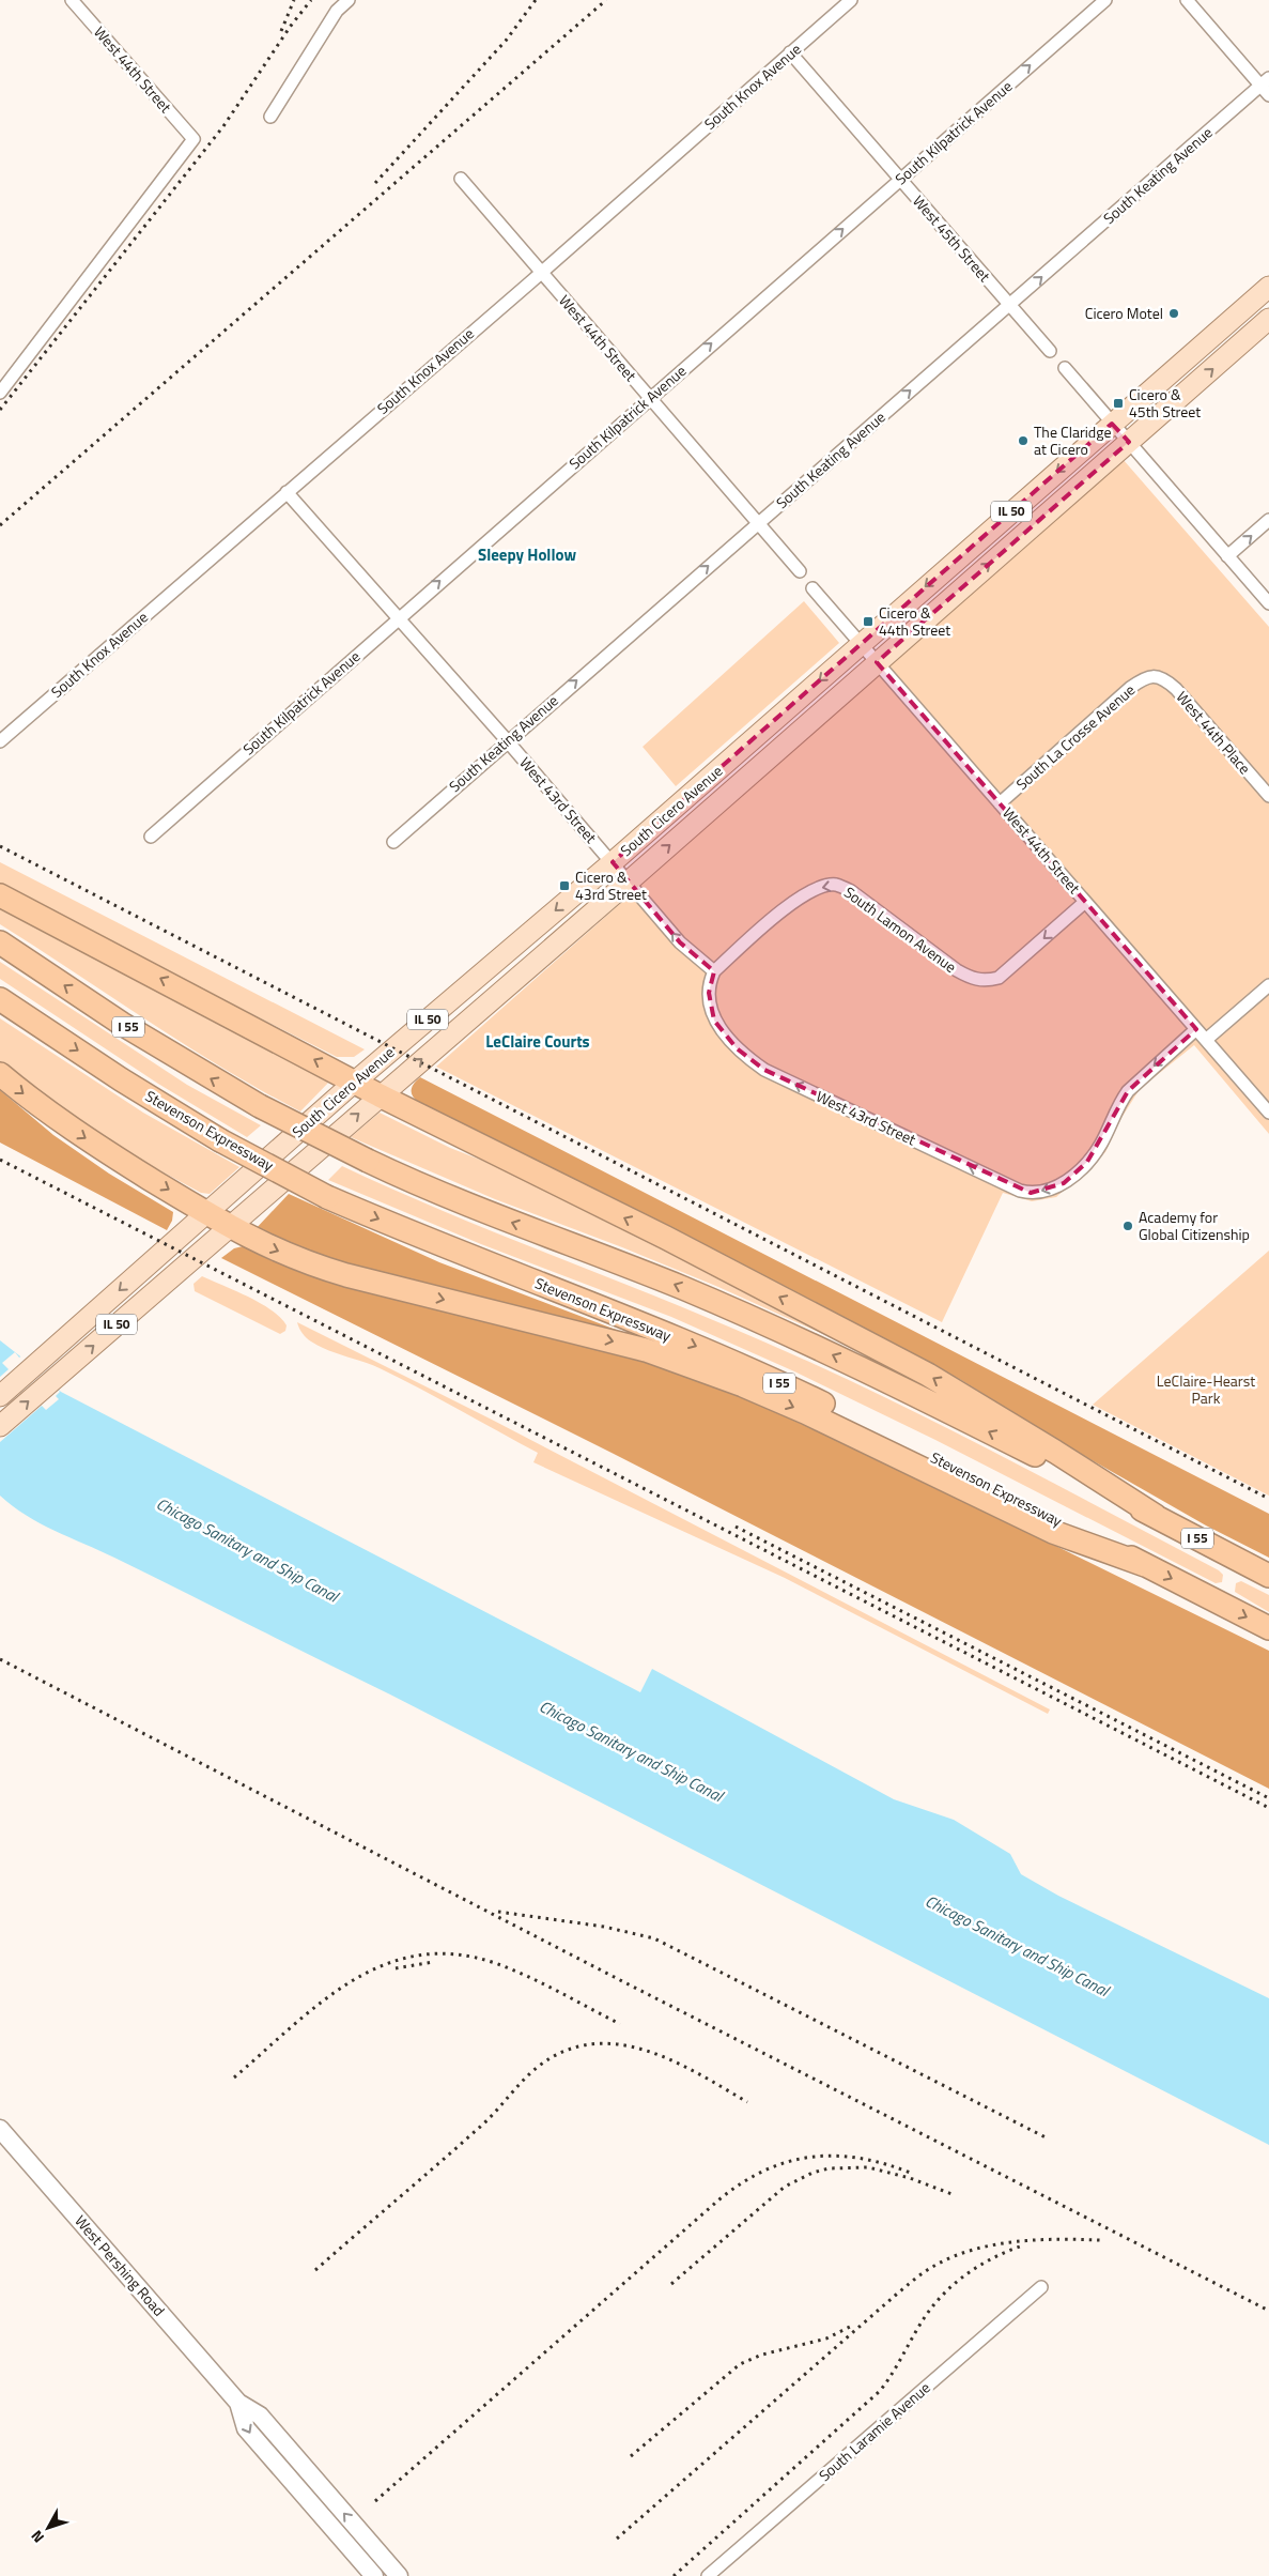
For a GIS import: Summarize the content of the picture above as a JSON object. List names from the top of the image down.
{
  "streets": {
    "highway": ["I 55", "Stevenson Expressway"],
    "main road": ["IL 50", "South Cicero Avenue", "West Pershing Road"],
    "street": [
      "West 44th Street",
      "South Knox Avenue",
      "South Kilpatrick Avenue",
      "South Keating Avenue",
      "West 45th Street",
      "West 44th Place",
      "South La Crosse Avenue",
      "West 43rd Street",
      "South Lamon Avenue",
      "South Laramie Avenue"
    ]
  },
  "crossings": [
    ["West 44th Street", "South Knox Avenue"],
    ["West 44th Street", "South Kilpatrick Avenue"],
    ["West 44th Street", "South Keating Avenue"],
    ["West 44th Street", "South La Crosse Avenue"],
    ["West 44th Street", "West 43rd Street"],
    ["West 44th Street", "South Cicero Avenue"],
    ["West 44th Street", "South Lamon Avenue"],
    ["South Knox Avenue", "West 45th Street"],
    ["South Knox Avenue", "West 43rd Street"],
    ["South Kilpatrick Avenue", "West 45th Street"],
    ["South Kilpatrick Avenue", "West 43rd Street"],
    ["South Keating Avenue", "West 45th Street"],
    ["South Keating Avenue", "West 43rd Street"],
    ["West 44th Place", "South La Crosse Avenue"],
    ["West 43rd Street", "South Cicero Avenue"],
    ["West 43rd Street", "South Lamon Avenue"]
  ],
  "one_way": ["South Kilpatrick Avenue", "South Keating Avenue", "South Lamon Avenue"],
  "districts": ["Sleepy Hollow", "LeClaire Courts"],
  "water": ["Chicago Sanitary and Ship Canal"],
  "parks": ["LeClaire-Hearst Park"],
  "places": {
    "other": ["Cicero Motel", "The Claridge at Cicero", "Academy for Global Citizenship"],
    "transit": ["Cicero & 45th Street", "Cicero & 44th Street", "Cicero & 43rd Street"]
  },
  "north": "bottom left"
}
